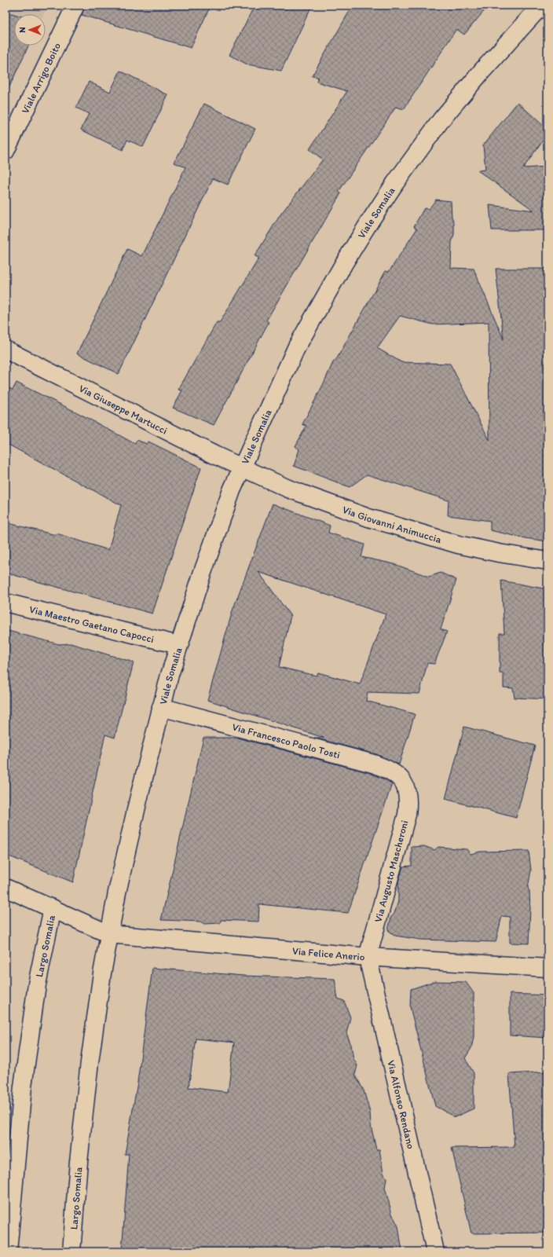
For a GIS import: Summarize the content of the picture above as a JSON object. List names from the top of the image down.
{
  "streets": {
    "street": [
      "Viale Arrigo Boito",
      "Viale Somalia",
      "Via Giuseppe Martucci",
      "Via Giovanni Animuccia",
      "Via Maestro Gaetano Capocci",
      "Via Francesco Paolo Tosti",
      "Via Augusto Mascheroni",
      "Largo Somalia",
      "Via Felice Anerio",
      "Via Alfonso Rendano"
    ]
  },
  "crossings": [
    ["Viale Somalia", "Via Giuseppe Martucci"],
    ["Viale Somalia", "Via Giovanni Animuccia"],
    ["Viale Somalia", "Via Maestro Gaetano Capocci"],
    ["Viale Somalia", "Via Francesco Paolo Tosti"],
    ["Viale Somalia", "Largo Somalia"],
    ["Viale Somalia", "Via Felice Anerio"],
    ["Via Giuseppe Martucci", "Via Giovanni Animuccia"],
    ["Via Francesco Paolo Tosti", "Via Augusto Mascheroni"],
    ["Via Augusto Mascheroni", "Via Felice Anerio"],
    ["Via Augusto Mascheroni", "Via Alfonso Rendano"],
    ["Largo Somalia", "Via Felice Anerio"],
    ["Via Felice Anerio", "Via Alfonso Rendano"]
  ],
  "north": "left"
}
